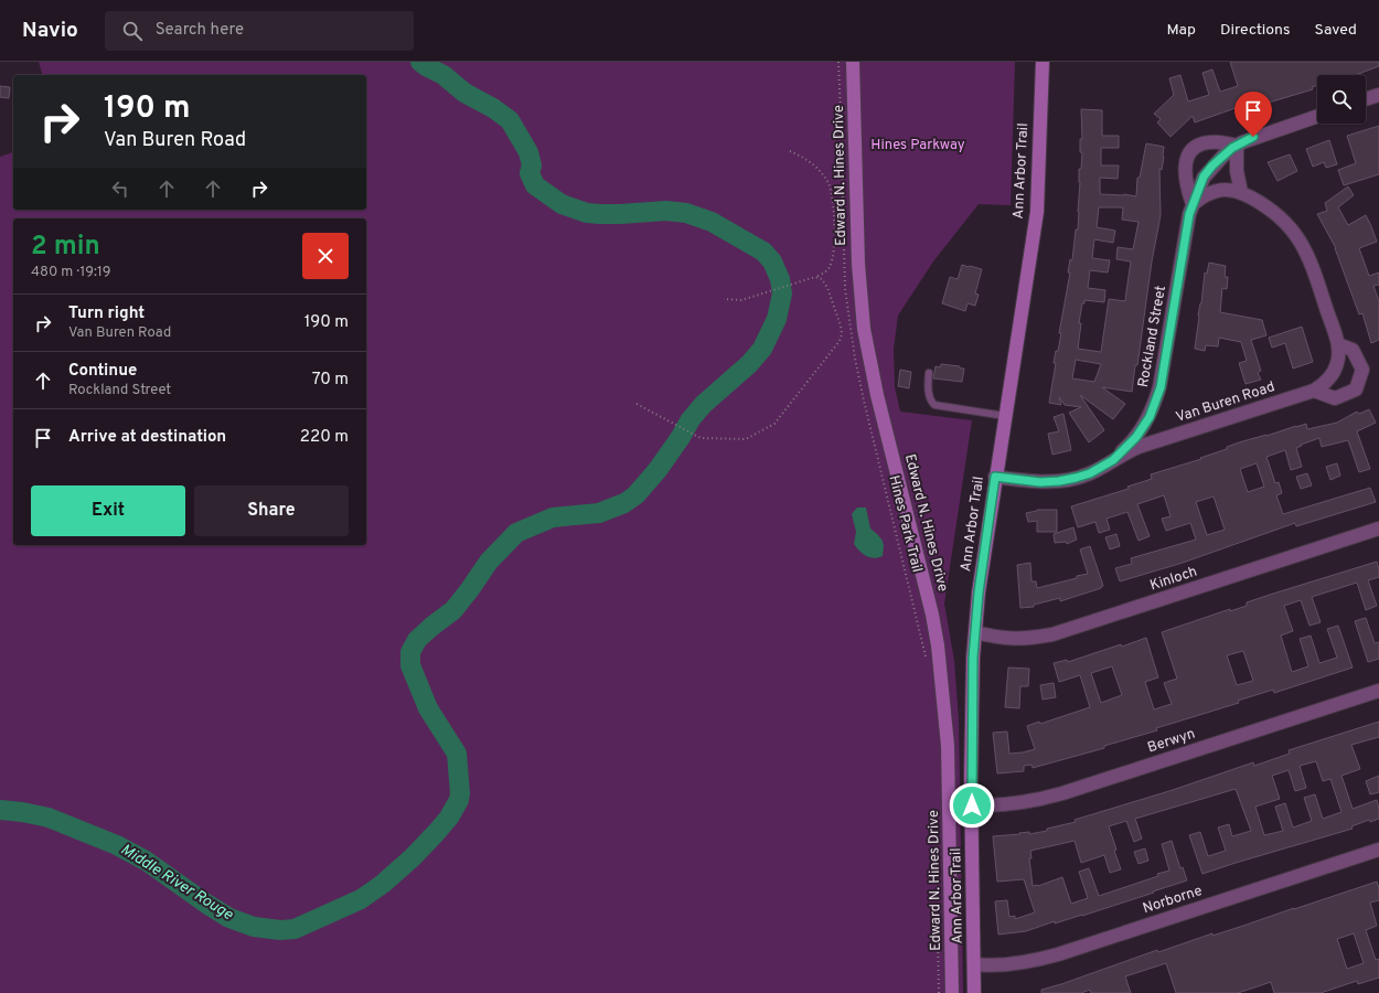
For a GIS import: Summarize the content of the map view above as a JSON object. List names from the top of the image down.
{
  "streets": {
    "street": [
      "Ann Arbor Trail",
      "Edward N. Hines Drive",
      "Rockland Street",
      "Van Buren Road",
      "Kinloch",
      "Berwyn",
      "Norborne"
    ],
    "path": ["Hines Park Trail"]
  },
  "crossings": [
    ["Ann Arbor Trail", "Van Buren Road"],
    ["Ann Arbor Trail", "Kinloch"],
    ["Ann Arbor Trail", "Berwyn"],
    ["Ann Arbor Trail", "Norborne"],
    ["Rockland Street", "Van Buren Road"]
  ],
  "water": ["Middle River Rouge"],
  "parks": ["Hines Parkway"],
  "page": {
    "header": "Navio",
    "search": "Search here",
    "nav": ["Map", "Directions", "Saved"],
    "turn": ["190 m", "Van Buren Road"],
    "heading": ["2 min", "480 m · 19:19"],
    "list": [
      {
        "name": "Turn right",
        "note": "Van Buren Road",
        "value": "190 m"
      },
      {
        "name": "Continue",
        "note": "Rockland Street",
        "value": "70 m"
      },
      {
        "name": "Arrive at destination",
        "value": "220 m"
      }
    ],
    "buttons": ["Exit", "Share"]
  }
}
